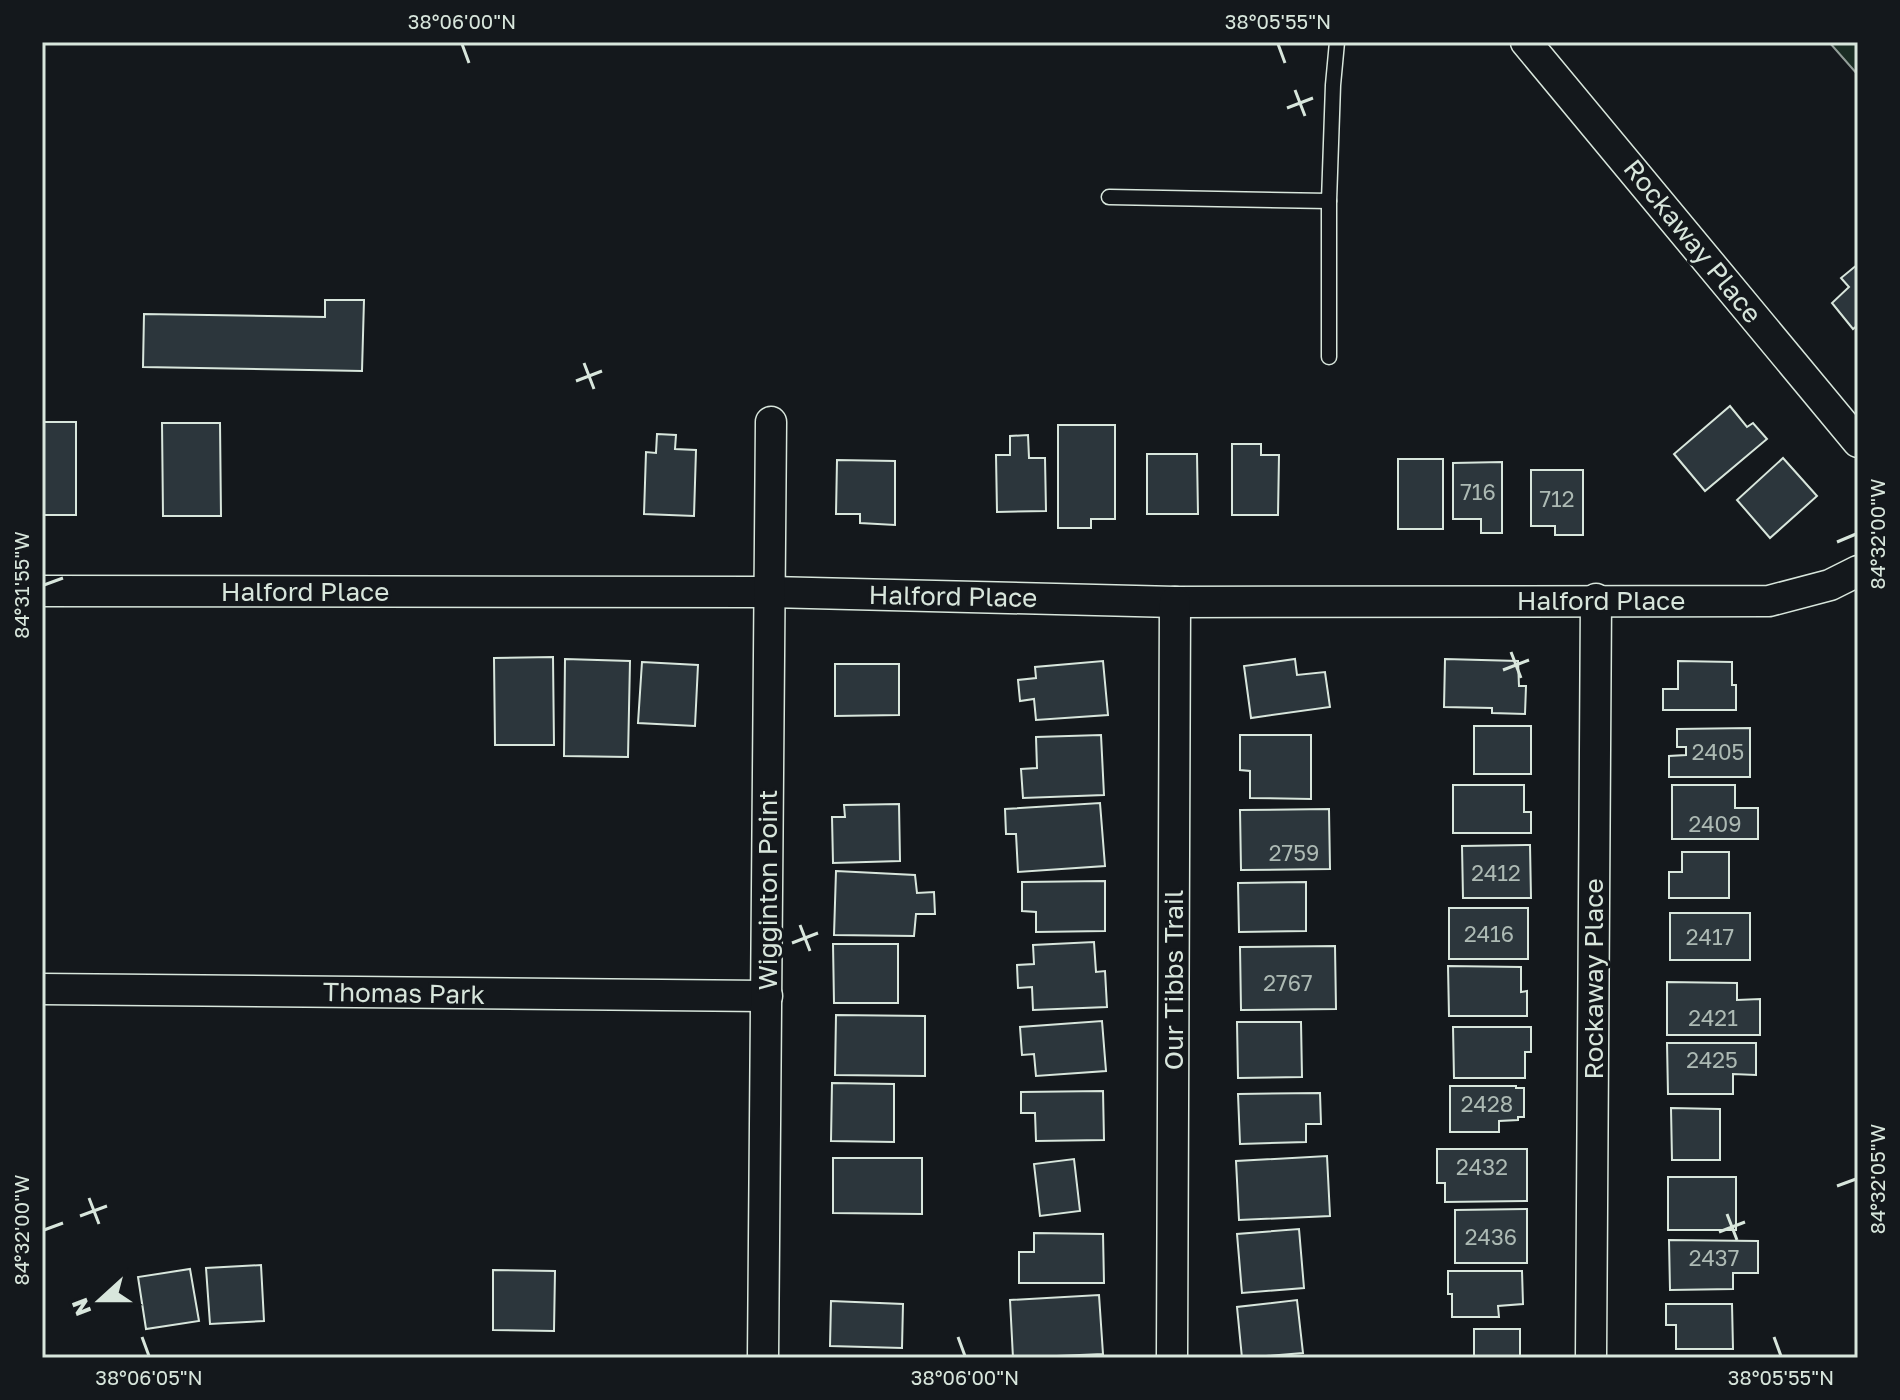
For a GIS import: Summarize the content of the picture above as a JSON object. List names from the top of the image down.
{
  "streets": {
    "street": [
      "Rockaway Place",
      "Halford Place",
      "Wigginton Point",
      "Our Tibbs Trail",
      "Thomas Park"
    ]
  },
  "crossings": [
    ["Rockaway Place", "Halford Place"],
    ["Halford Place", "Wigginton Point"],
    ["Halford Place", "Our Tibbs Trail"],
    ["Wigginton Point", "Thomas Park"]
  ],
  "house_numbers": [
    "716",
    "712",
    "2405",
    "2409",
    "2759",
    "2412",
    "2416",
    "2417",
    "2767",
    "2421",
    "2425",
    "2428",
    "2432",
    "2436",
    "2437"
  ],
  "north": "left",
  "coordinates": [
    "38°06'00\"N",
    "38°05'55\"N",
    "84°32'00\"W",
    "84°31'55\"W",
    "84°32'05\"W",
    "38°06'05\"N"
  ]
}
